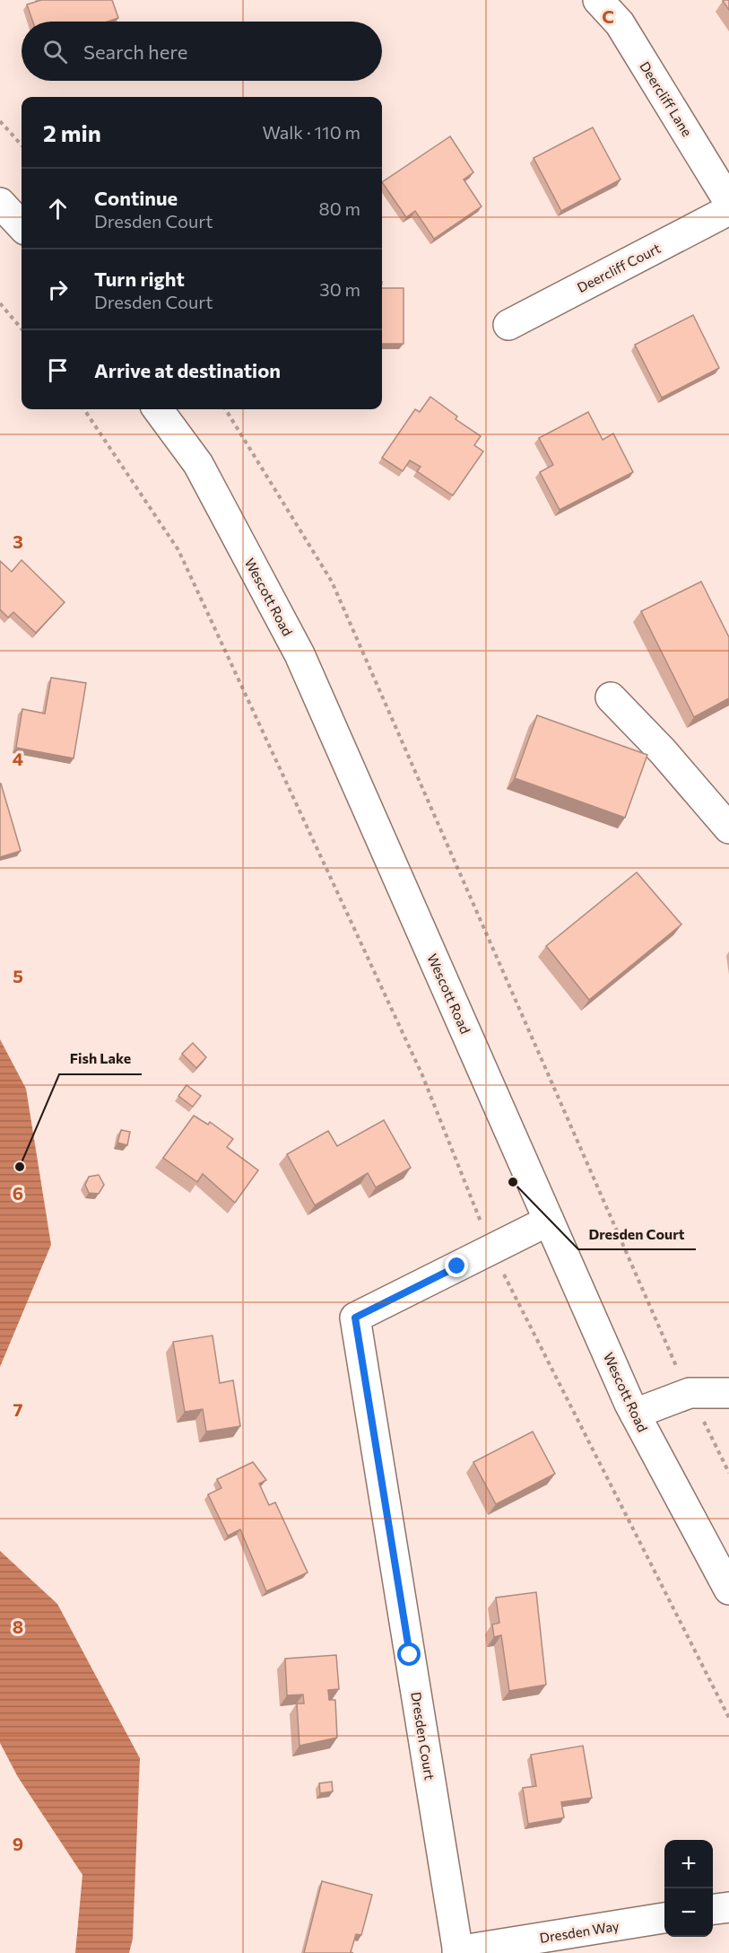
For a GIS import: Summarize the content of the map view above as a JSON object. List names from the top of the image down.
{
  "streets": {
    "street": [
      "Deercliff Lane",
      "Deercliff Court",
      "Wescott Road",
      "Dresden Court",
      "Dresden Way"
    ]
  },
  "crossings": [
    ["Wescott Road", "Dresden Court"],
    ["Dresden Court", "Dresden Way"]
  ],
  "places": ["Fish Lake", "Dresden Court"],
  "page": {
    "search": "Search here",
    "heading": ["2 min", "Walk · 110 m"],
    "list": [
      ["Continue", "Dresden Court", "80 m"],
      ["Turn right", "Dresden Court", "30 m"],
      "Arrive at destination"
    ],
    "map_buttons": ["+", "−"]
  },
  "grid": {
    "columns": ["C"],
    "rows": [
      "3",
      "4",
      "5",
      "6",
      "7",
      "8",
      "9"
    ]
  }
}
